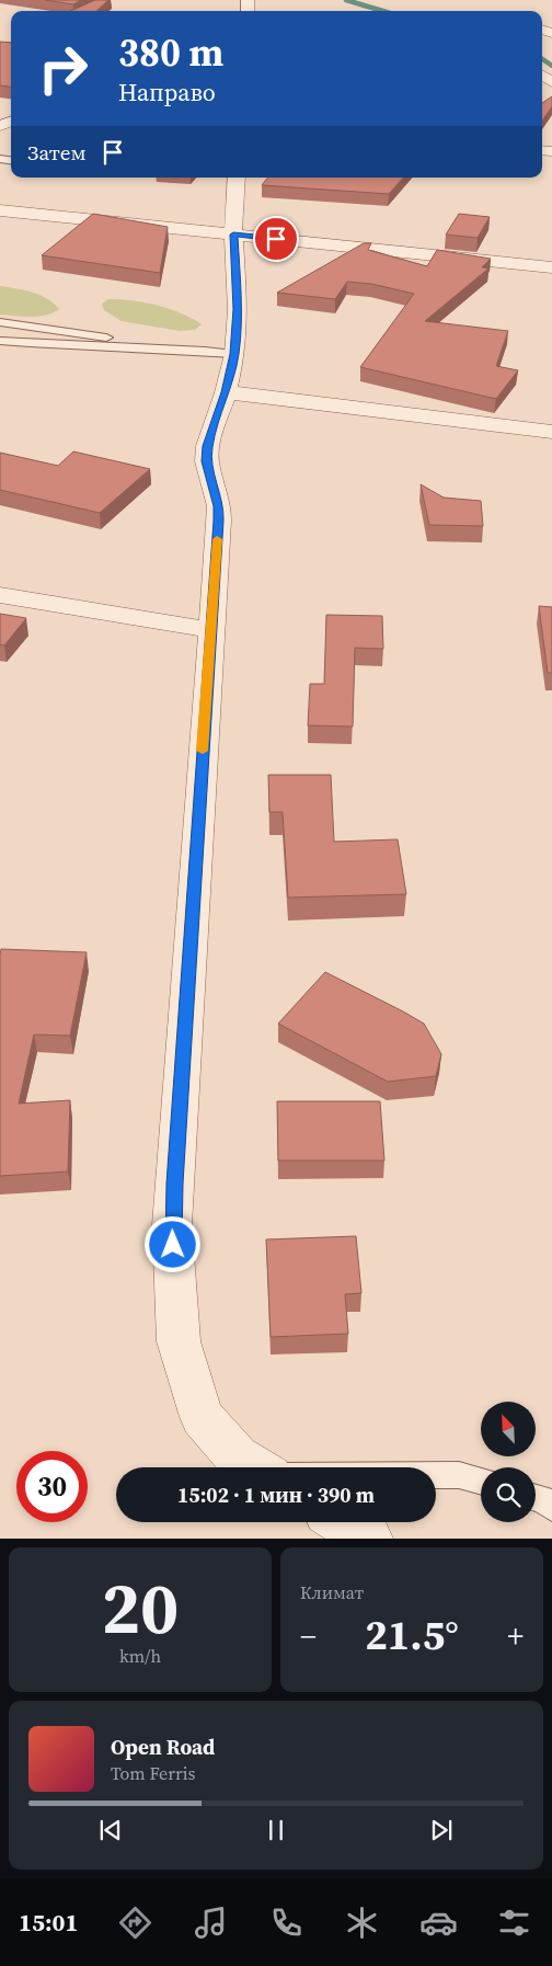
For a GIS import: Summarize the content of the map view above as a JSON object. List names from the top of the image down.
{
  "north": "top left",
  "page": {
    "turn": ["380 m", "Направо"],
    "then": "Затем",
    "limit": "30",
    "trip": "15:02 · 1 мин · 390 m",
    "tile": [
      ["20", "km/h"],
      "Климат"
    ],
    "heat": ["−", "21.5°", "+"],
    "song": ["Open Road", "Tom Ferris"],
    "tabs": "15:01"
  }
}
